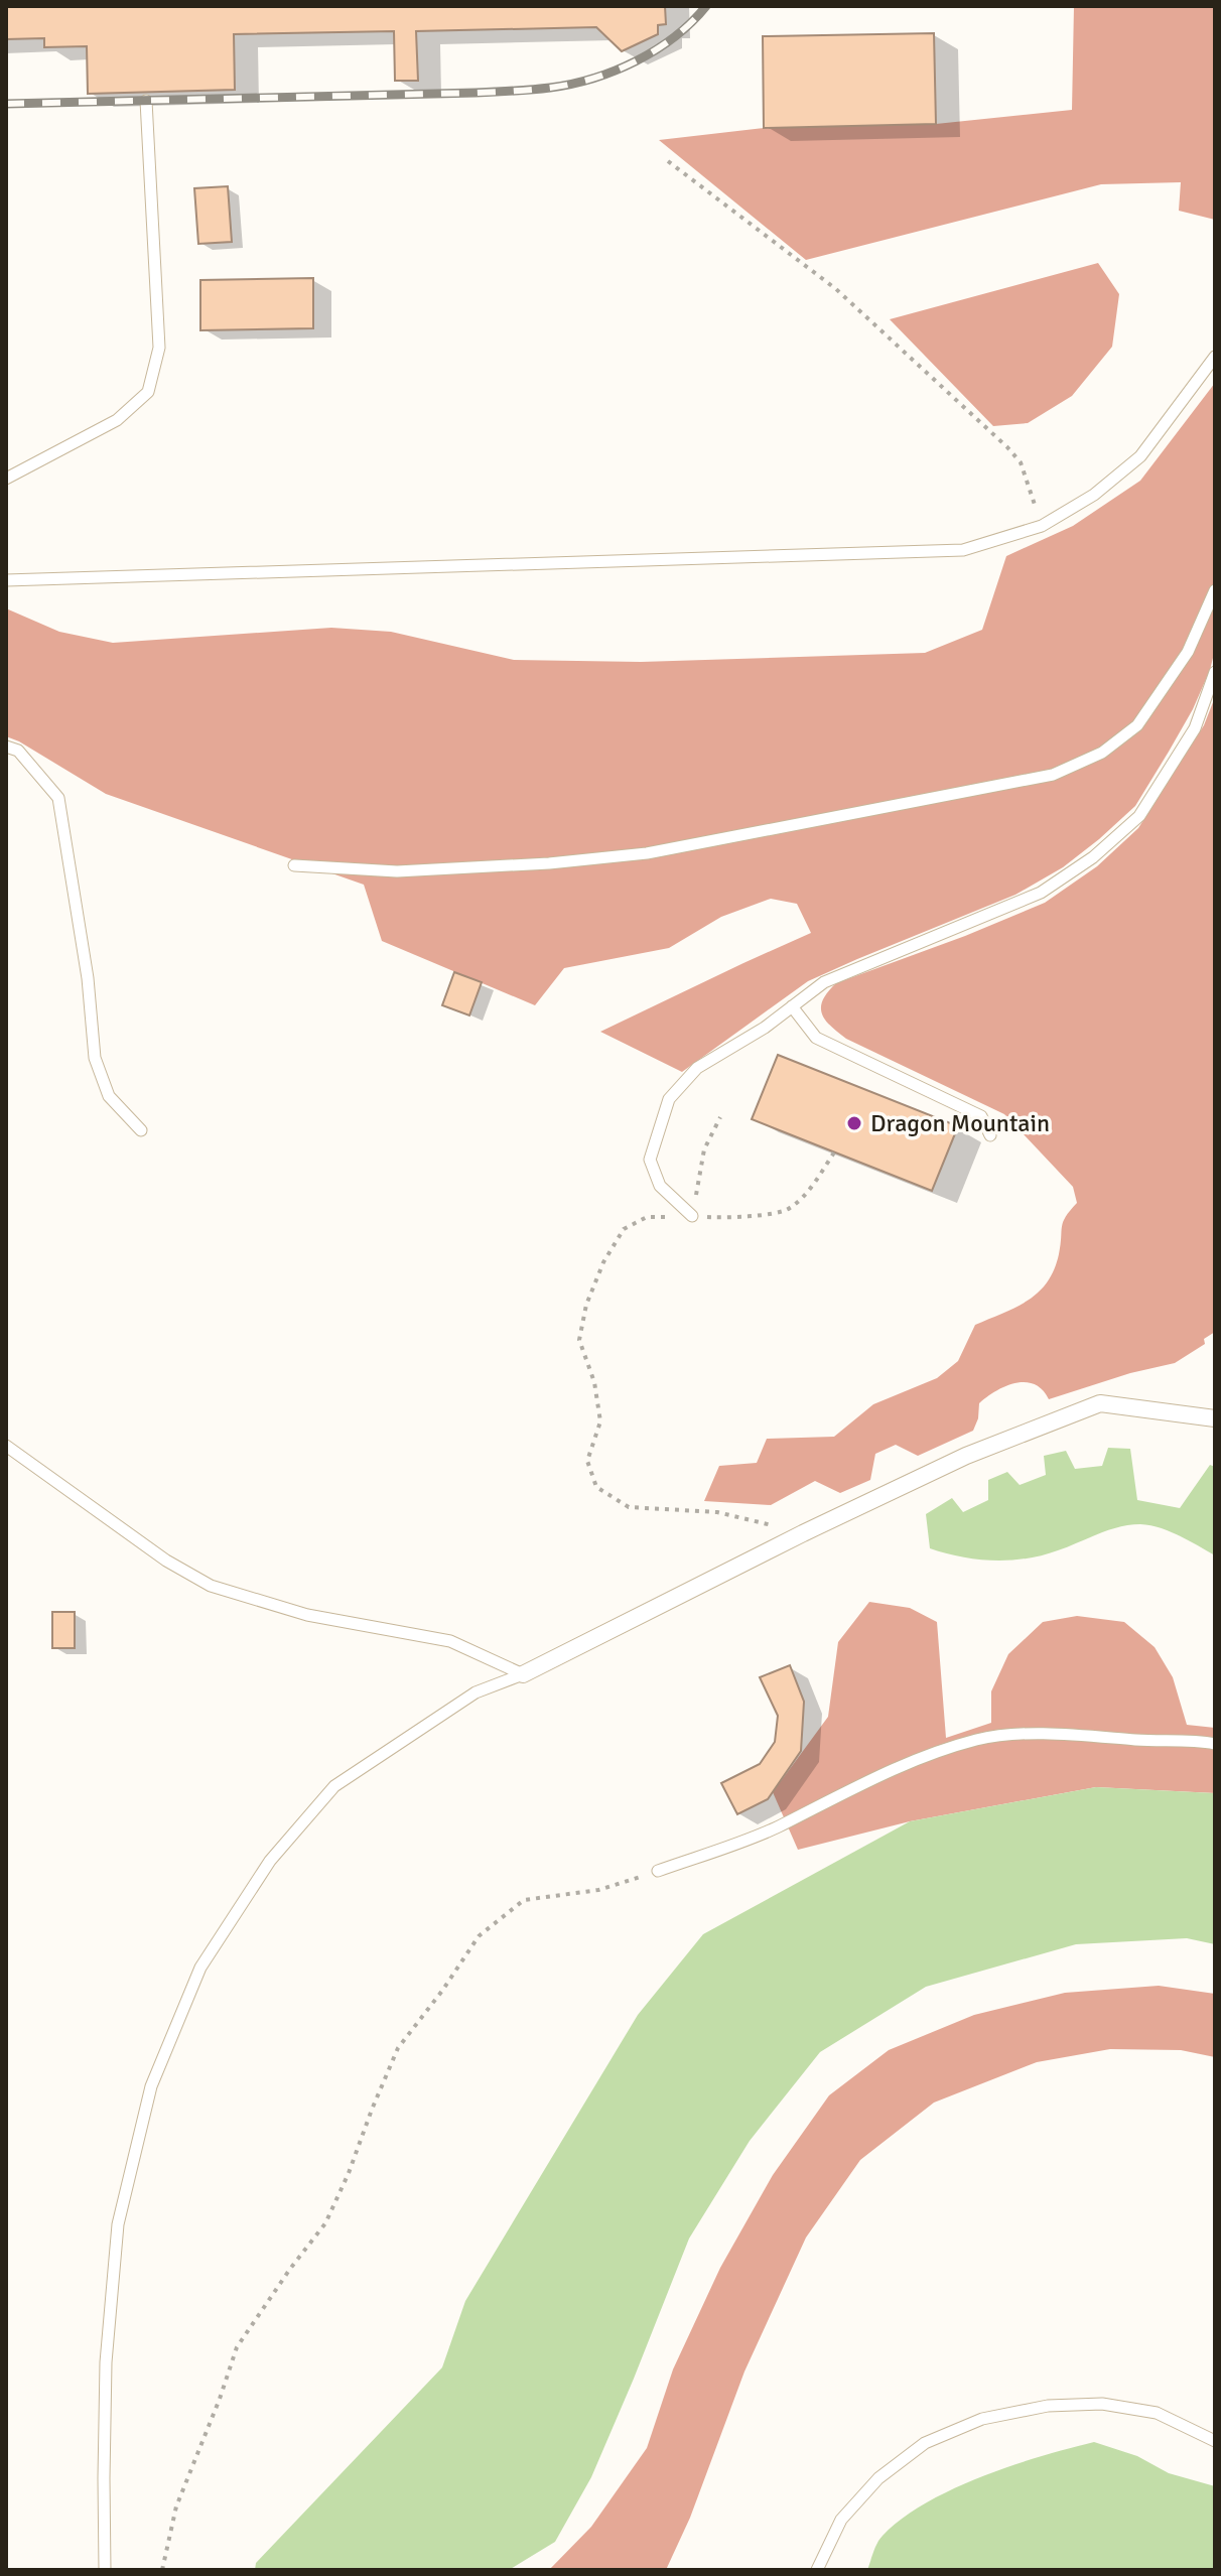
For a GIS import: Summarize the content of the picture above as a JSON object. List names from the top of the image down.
{
  "places": ["Dragon Mountain"]
}
